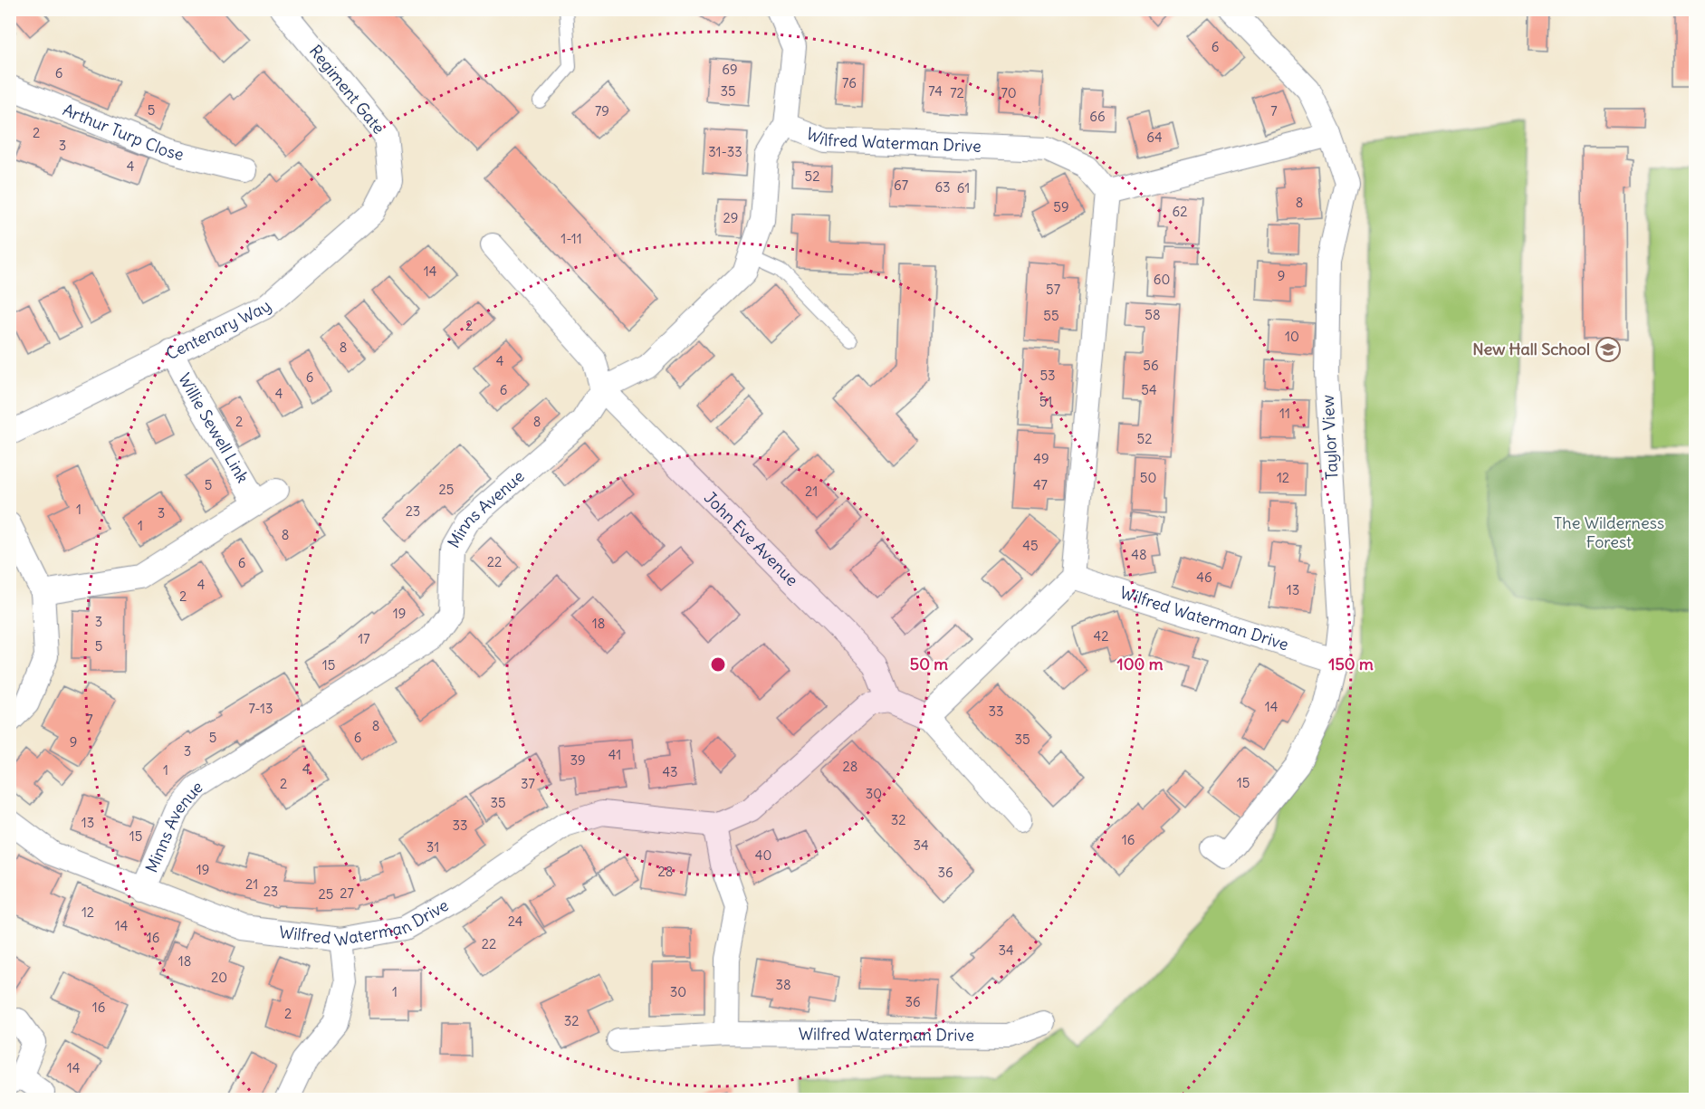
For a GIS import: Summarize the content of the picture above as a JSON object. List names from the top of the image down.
{
  "streets": {
    "street": [
      "Regiment Gate",
      "Arthur Turp Close",
      "Wilfred Waterman Drive",
      "Centenary Way",
      "Willie Sewell Link",
      "Taylor View",
      "Minns Avenue",
      "John Eve Avenue"
    ]
  },
  "crossings": [
    ["Regiment Gate", "Centenary Way"],
    ["Wilfred Waterman Drive", "Taylor View"],
    ["Wilfred Waterman Drive", "Minns Avenue"],
    ["Wilfred Waterman Drive", "John Eve Avenue"],
    ["Centenary Way", "Willie Sewell Link"],
    ["Minns Avenue", "John Eve Avenue"]
  ],
  "parks": ["The Wilderness Forest"],
  "places": {
    "school or university": ["New Hall School"]
  },
  "house_numbers": [
    "6",
    "69",
    "6",
    "76",
    "35",
    "74",
    "72",
    "70",
    "5",
    "79",
    "7",
    "66",
    "2",
    "64",
    "3",
    "31-33",
    "4",
    "52",
    "67",
    "63",
    "61",
    "8",
    "59",
    "62",
    "29",
    "1-11",
    "14",
    "9",
    "60",
    "57",
    "58",
    "55",
    "2",
    "10",
    "8",
    "4",
    "56",
    "53",
    "6",
    "6",
    "54",
    "4",
    "51",
    "11",
    "2",
    "8",
    "52",
    "49",
    "50",
    "12",
    "5",
    "47",
    "25",
    "21",
    "1",
    "23",
    "3",
    "1",
    "8",
    "45",
    "48",
    "22",
    "6",
    "46",
    "4",
    "13",
    "2",
    "19",
    "3",
    "18",
    "42",
    "17",
    "5",
    "15",
    "14",
    "7-13",
    "33",
    "7",
    "8",
    "5",
    "6",
    "35",
    "9",
    "3",
    "41",
    "39",
    "28",
    "4",
    "1",
    "43",
    "15",
    "2",
    "37",
    "30",
    "35",
    "32",
    "13",
    "33",
    "15",
    "16",
    "34",
    "31",
    "40",
    "19",
    "28",
    "36",
    "21",
    "23",
    "27",
    "25",
    "12",
    "24",
    "14",
    "16",
    "22",
    "34",
    "18",
    "20",
    "38",
    "1",
    "30",
    "36",
    "16",
    "2",
    "32",
    "14"
  ],
  "rings": ["50 m", "100 m", "150 m"]
}
